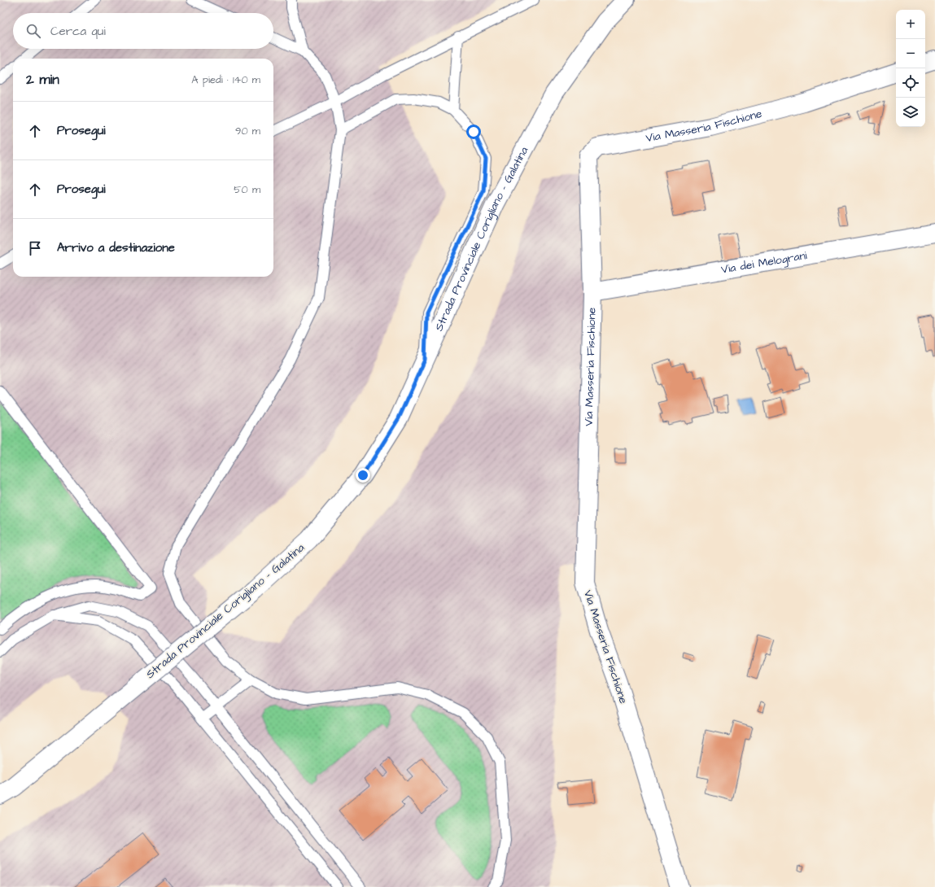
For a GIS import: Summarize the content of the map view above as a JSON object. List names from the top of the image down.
{
  "streets": {
    "street": ["Via Masseria Fischione", "Strada Provinciale Corigliano - Galatina", "Via dei Melograni"]
  },
  "crossings": [
    ["Via Masseria Fischione", "Via dei Melograni"]
  ],
  "page": {
    "map_buttons": ["+", "−"],
    "search": "Cerca qui",
    "heading": ["2 min", "A piedi · 140 m"],
    "list": [
      ["Prosegui", "90 m"],
      ["Prosegui", "50 m"],
      "Arrivo a destinazione"
    ]
  }
}
